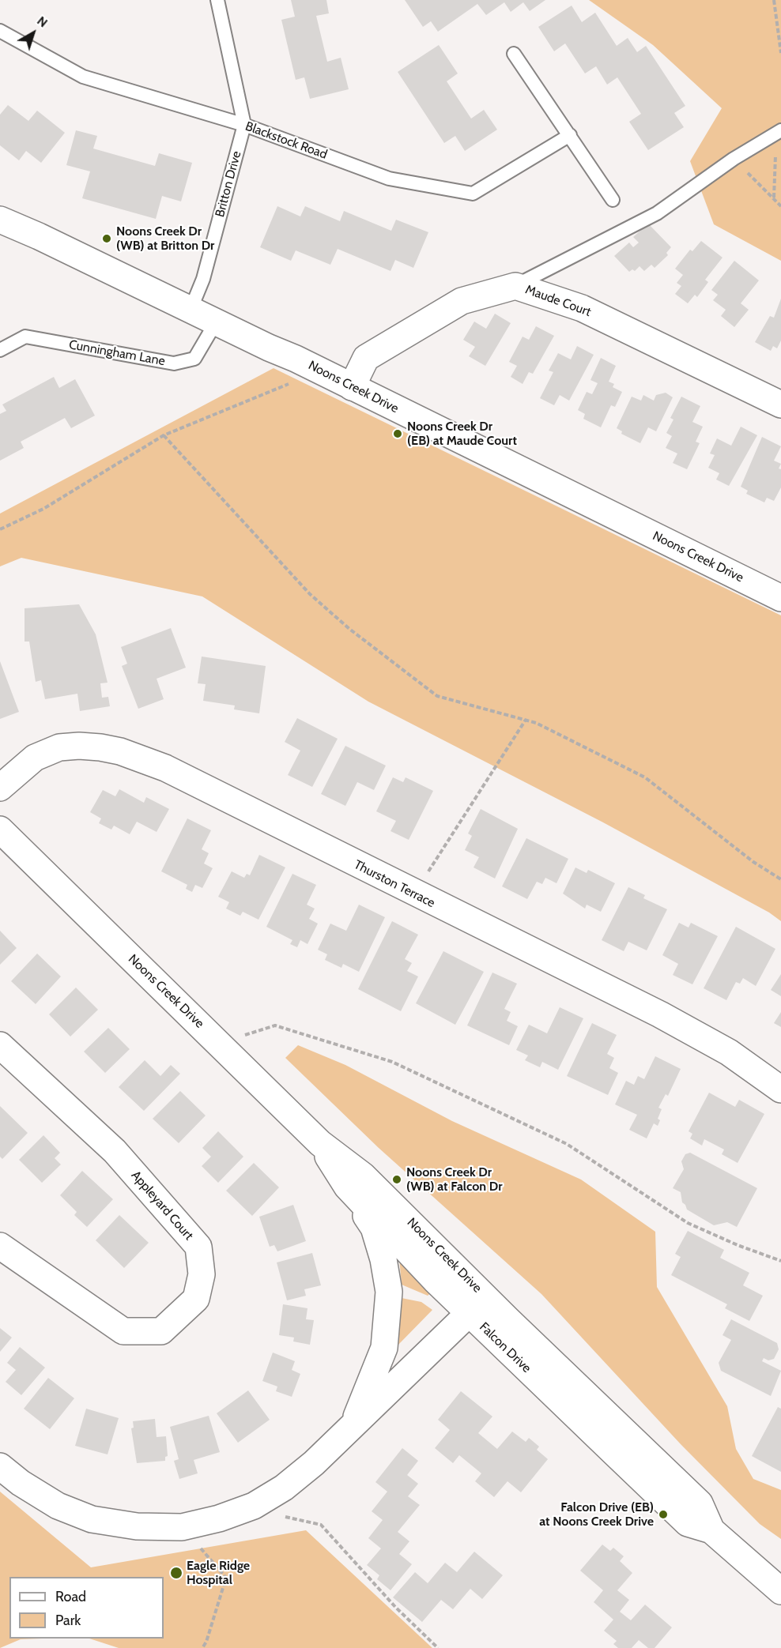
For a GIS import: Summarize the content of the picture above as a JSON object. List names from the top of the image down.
{
  "streets": {
    "street": [
      "Maude Court",
      "Noons Creek Drive",
      "Thurston Terrace",
      "Appleyard Court",
      "Falcon Drive"
    ],
    "lane": ["Blackstock Road", "Britton Drive", "Cunningham Lane"]
  },
  "crossings": [
    ["Blackstock Road", "Britton Drive"],
    ["Britton Drive", "Noons Creek Drive"],
    ["Maude Court", "Noons Creek Drive"],
    ["Cunningham Lane", "Noons Creek Drive"],
    ["Noons Creek Drive", "Falcon Drive"]
  ],
  "places": [
    "Noons Creek Dr (WB) at Britton Dr",
    "Noons Creek Dr (EB) at Maude Court",
    "Noons Creek Dr (WB) at Falcon Dr",
    "Falcon Drive (EB) at Noons Creek Drive",
    "Eagle Ridge Hospital"
  ],
  "legend": ["Road", "Park"],
  "north": "top right"
}
